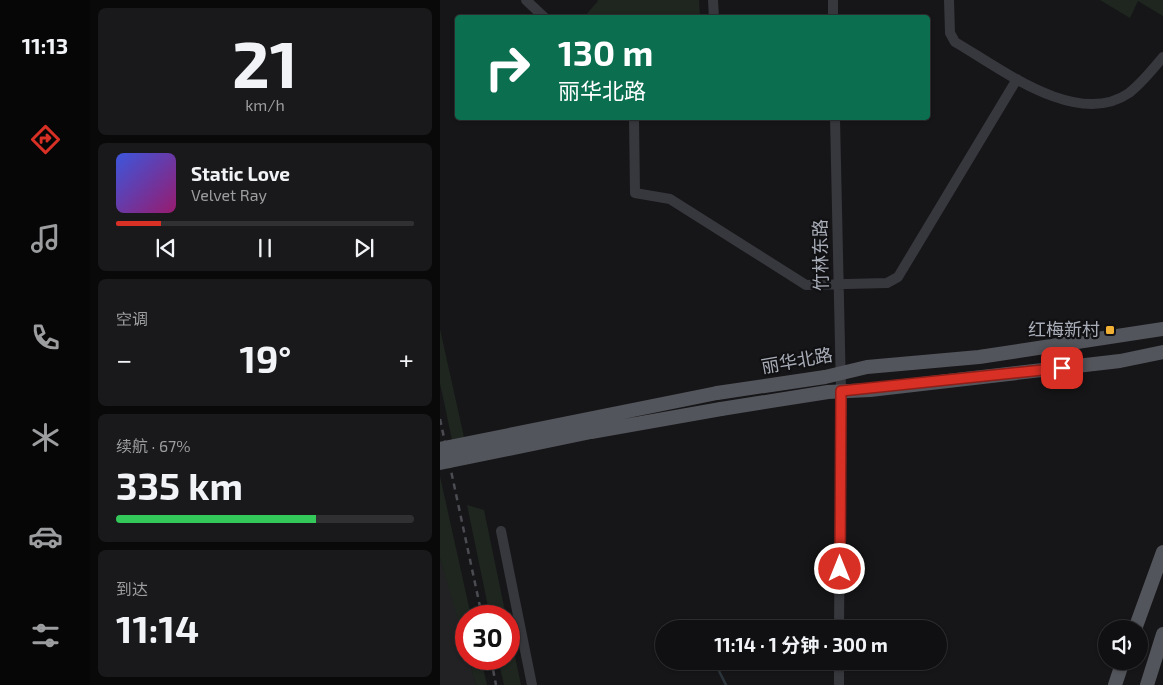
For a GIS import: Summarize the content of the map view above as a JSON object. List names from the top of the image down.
{
  "streets": {
    "main road": ["丽华北路"],
    "street": ["竹林东路"]
  },
  "crossings": [
    ["竹林东路", "丽华北路"]
  ],
  "places": {
    "transit": ["红梅新村"]
  },
  "page": {
    "tabs": "11:13",
    "tile": [
      ["21", "km/h"],
      "空调",
      ["续航 · 67%", "335 km"],
      ["到达", "11:14"]
    ],
    "turn": ["130 m", "丽华北路"],
    "song": ["Static Love", "Velvet Ray"],
    "heat": ["−", "19°", "+"],
    "limit": "30",
    "trip": "11:14 · 1 分钟 · 300 m"
  }
}
